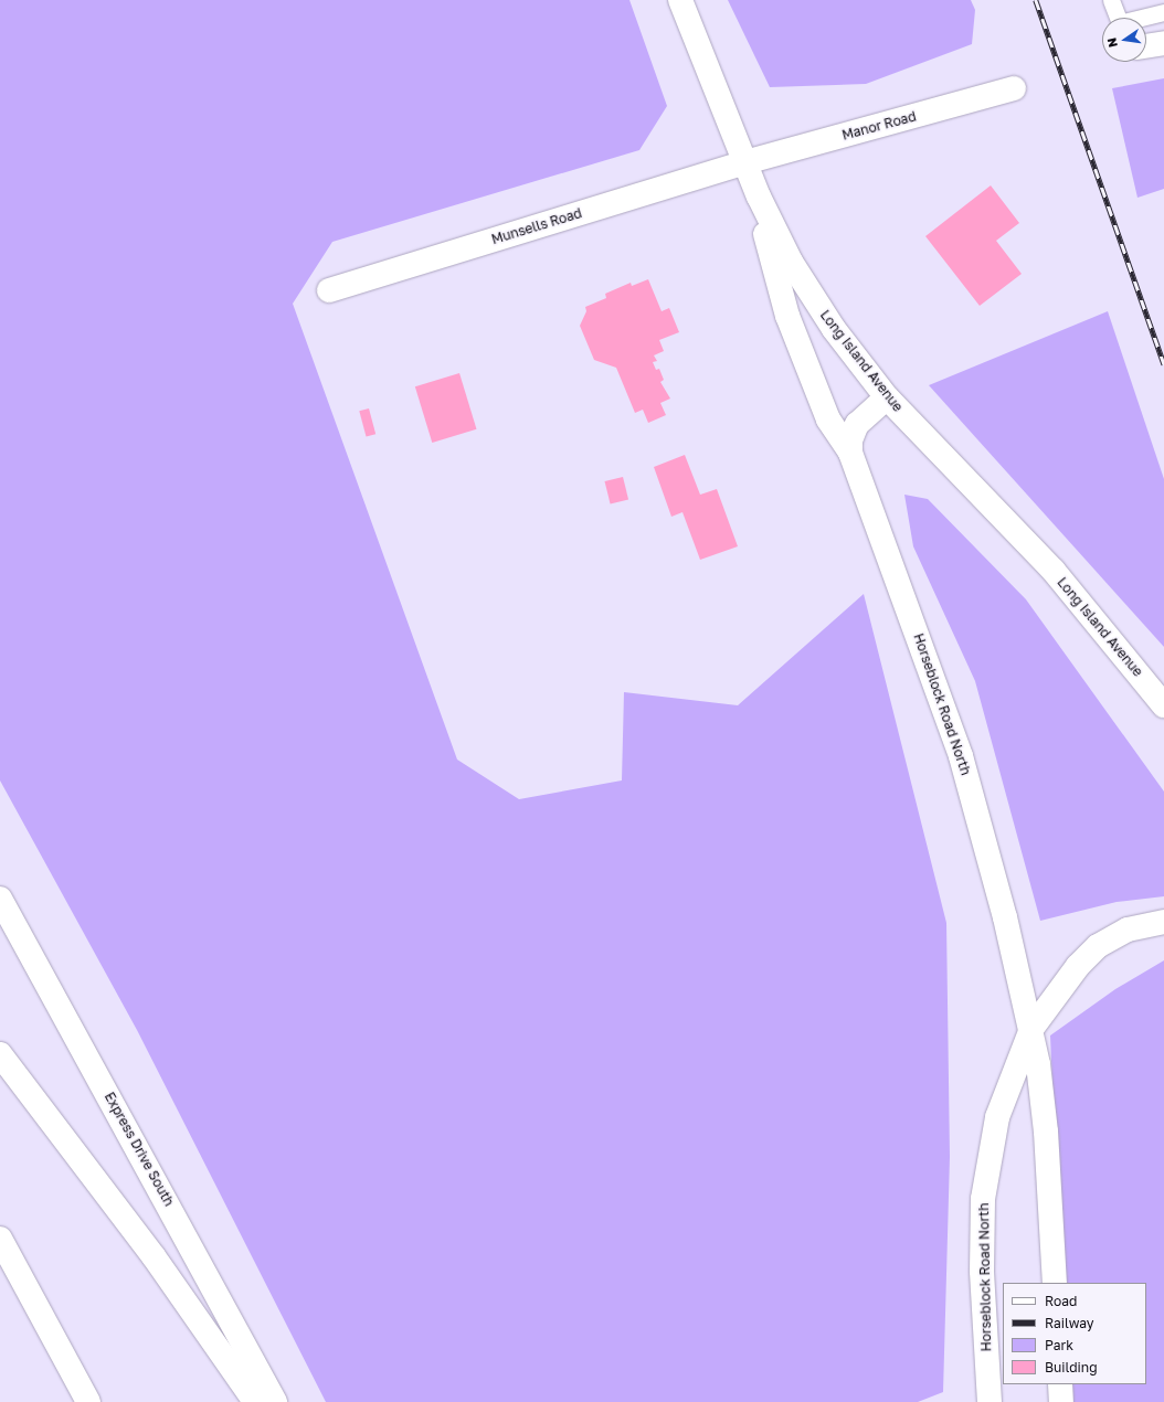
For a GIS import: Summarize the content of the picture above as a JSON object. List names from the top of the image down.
{
  "streets": {
    "main road": [
      "Manor Road",
      "Munsells Road",
      "Long Island Avenue",
      "Horseblock Road North",
      "Express Drive South"
    ]
  },
  "crossings": [
    ["Manor Road", "Munsells Road"],
    ["Manor Road", "Long Island Avenue"],
    ["Manor Road", "Horseblock Road North"],
    ["Munsells Road", "Long Island Avenue"],
    ["Munsells Road", "Horseblock Road North"],
    ["Long Island Avenue", "Horseblock Road North"]
  ],
  "legend": [
    "Road",
    "Railway",
    "Park",
    "Building"
  ],
  "north": "left"
}
